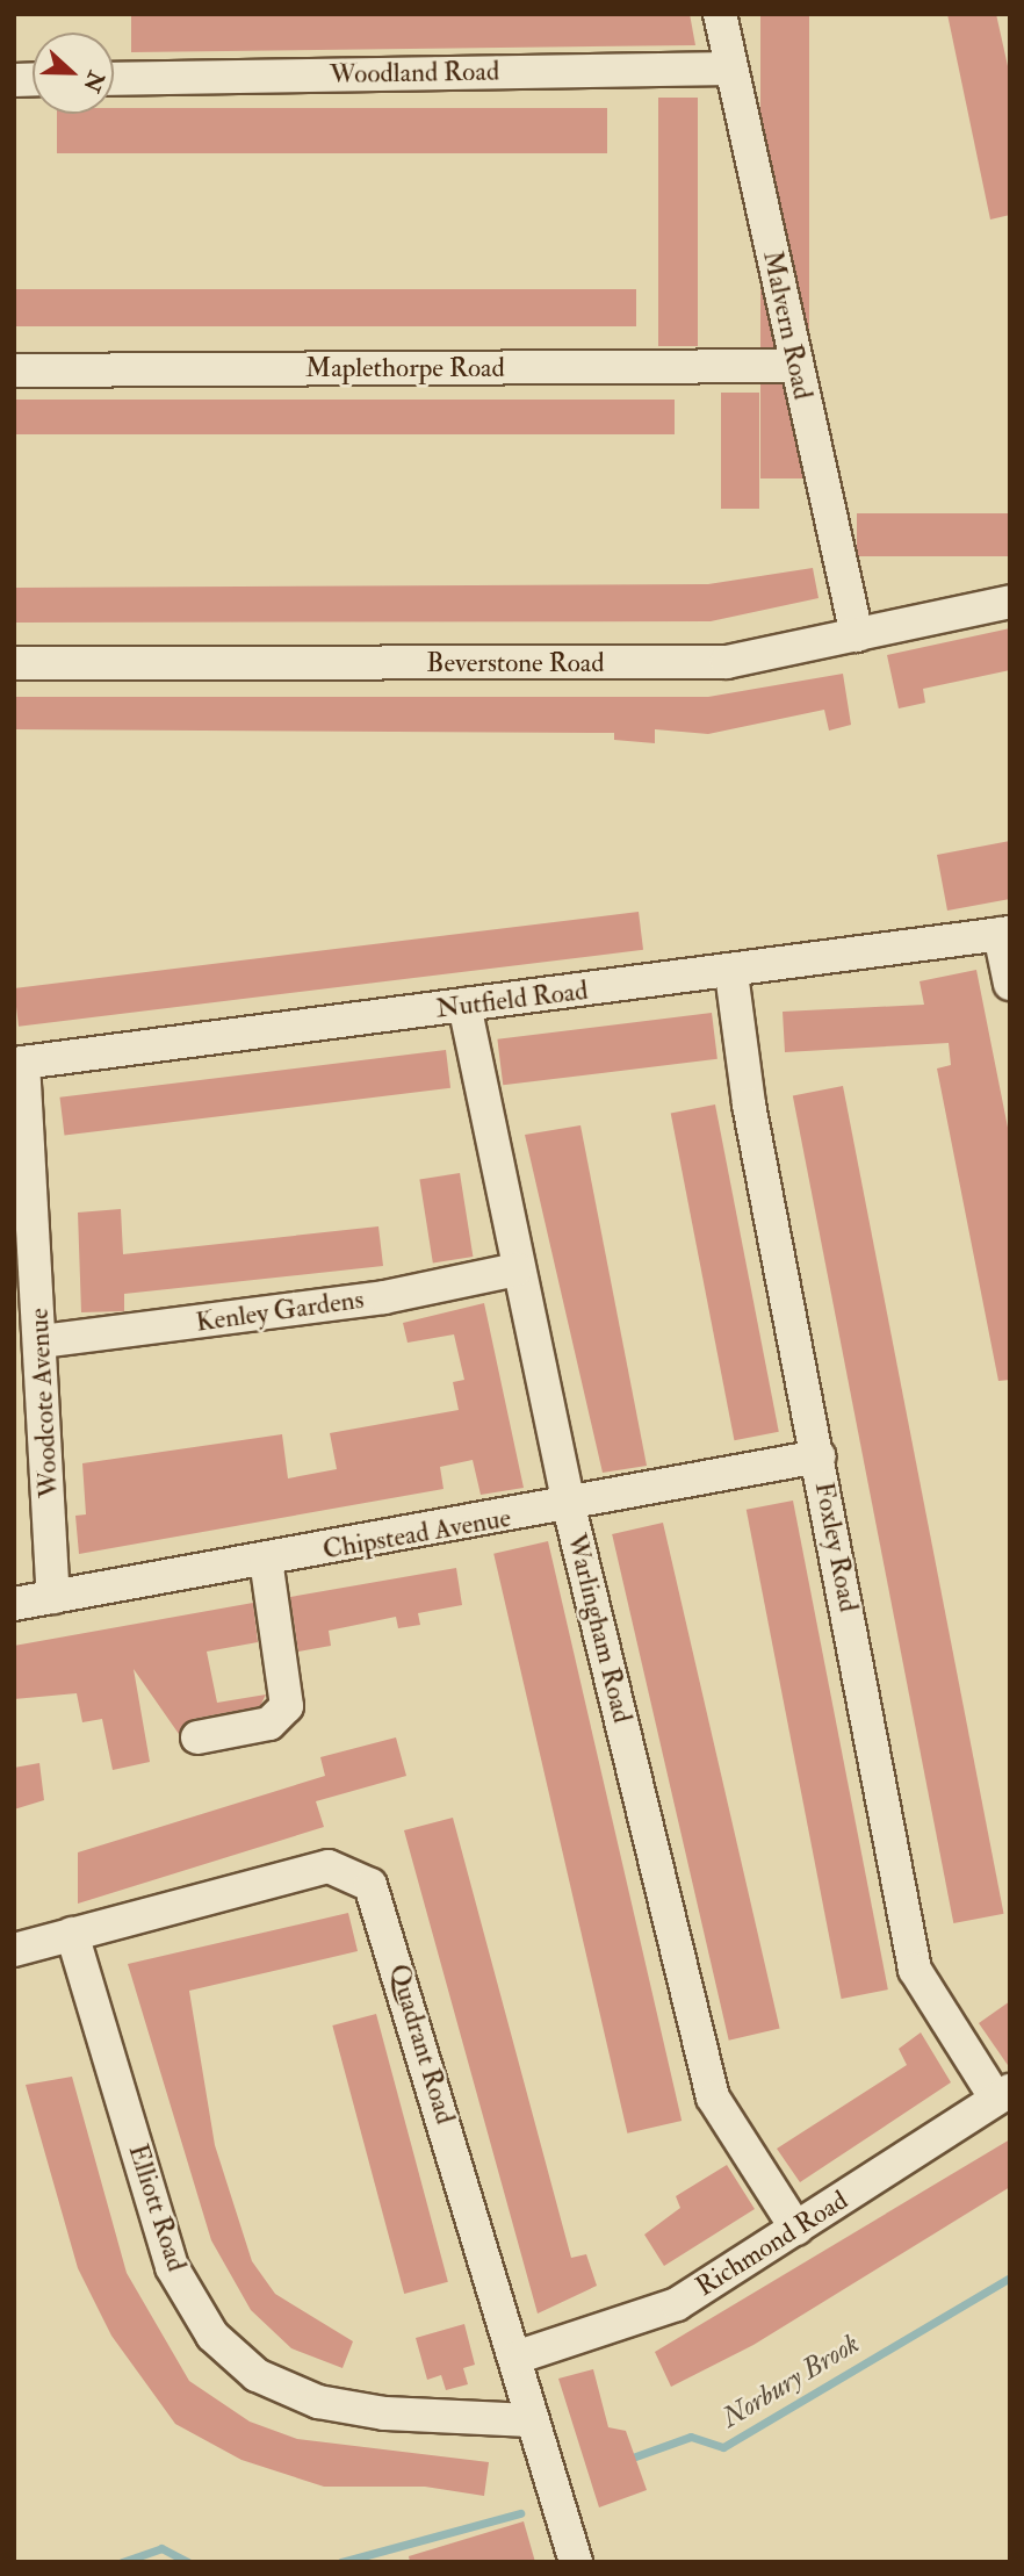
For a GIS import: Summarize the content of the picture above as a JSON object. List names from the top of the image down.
{
  "streets": {
    "street": [
      "Woodland Road",
      "Malvern Road",
      "Maplethorpe Road",
      "Beverstone Road",
      "Nutfield Road",
      "Kenley Gardens",
      "Woodcote Avenue",
      "Chipstead Avenue",
      "Foxley Road",
      "Warlingham Road",
      "Quadrant Road",
      "Elliott Road",
      "Richmond Road"
    ]
  },
  "crossings": [
    ["Woodland Road", "Malvern Road"],
    ["Malvern Road", "Maplethorpe Road"],
    ["Malvern Road", "Beverstone Road"],
    ["Nutfield Road", "Woodcote Avenue"],
    ["Nutfield Road", "Foxley Road"],
    ["Nutfield Road", "Warlingham Road"],
    ["Kenley Gardens", "Woodcote Avenue"],
    ["Kenley Gardens", "Warlingham Road"],
    ["Woodcote Avenue", "Chipstead Avenue"],
    ["Chipstead Avenue", "Foxley Road"],
    ["Chipstead Avenue", "Warlingham Road"],
    ["Foxley Road", "Richmond Road"],
    ["Warlingham Road", "Richmond Road"],
    ["Quadrant Road", "Elliott Road"],
    ["Quadrant Road", "Richmond Road"]
  ],
  "water": ["Norbury Brook"],
  "north": "right"
}
